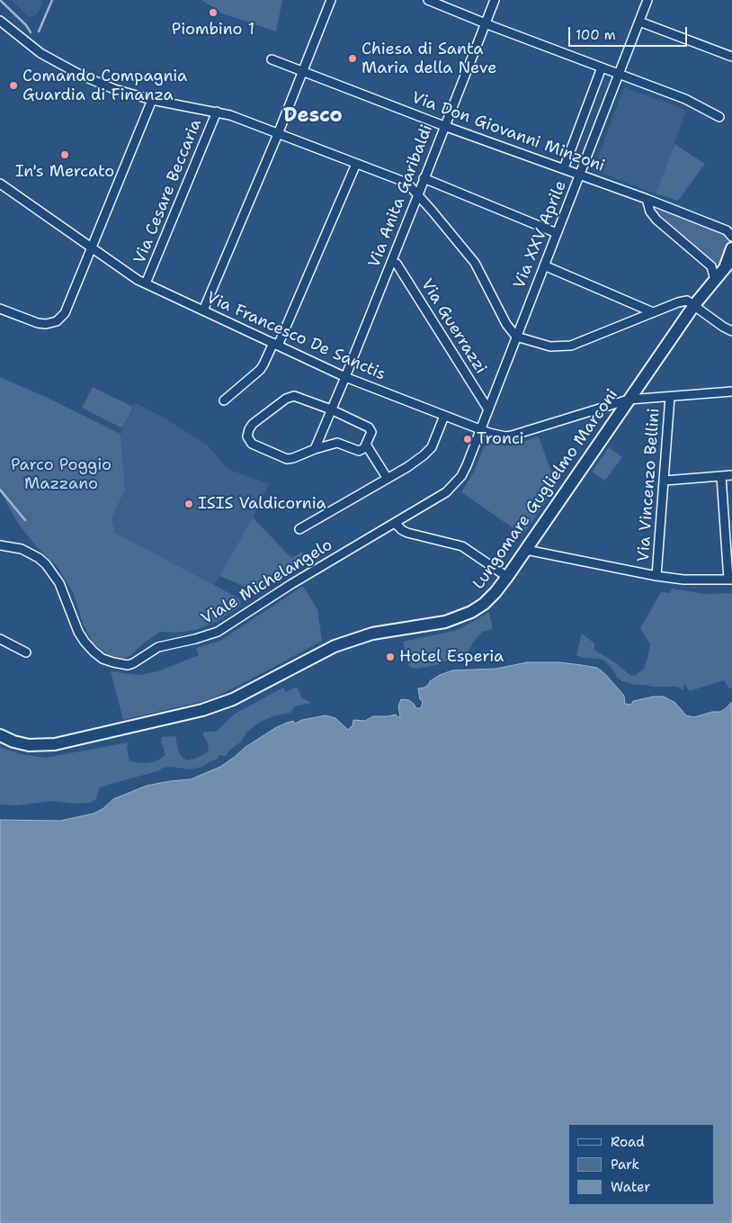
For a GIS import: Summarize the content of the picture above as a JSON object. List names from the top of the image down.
{
  "streets": {
    "street": [
      "Via Don Giovanni Minzoni",
      "Via Cesare Beccaria",
      "Via Anita Garibaldi",
      "Via XXV Aprile",
      "Via Guerrazzi",
      "Via Francesco De Sanctis",
      "Via Vincenzo Bellini",
      "Lungomare Guglielmo Marconi",
      "Viale Michelangelo"
    ]
  },
  "crossings": [
    ["Via Don Giovanni Minzoni", "Via Anita Garibaldi"],
    ["Via Don Giovanni Minzoni", "Via XXV Aprile"],
    ["Via Cesare Beccaria", "Via Francesco De Sanctis"],
    ["Via Anita Garibaldi", "Via Guerrazzi"],
    ["Via Anita Garibaldi", "Via Francesco De Sanctis"],
    ["Via XXV Aprile", "Via Guerrazzi"],
    ["Via XXV Aprile", "Via Francesco De Sanctis"],
    ["Via XXV Aprile", "Viale Michelangelo"],
    ["Via Francesco De Sanctis", "Via Vincenzo Bellini"],
    ["Via Francesco De Sanctis", "Lungomare Guglielmo Marconi"],
    ["Via Francesco De Sanctis", "Viale Michelangelo"]
  ],
  "districts": ["Desco"],
  "parks": ["Parco Poggio Mazzano"],
  "places": [
    "Piombino 1",
    "Chiesa di Santa Maria della Neve",
    "Comando Compagnia Guardia di Finanza",
    "In's Mercato",
    "Tronci",
    "ISIS Valdicornia",
    "Hotel Esperia"
  ],
  "legend": ["Road", "Park", "Water"],
  "scale_bar": "100 m"
}
